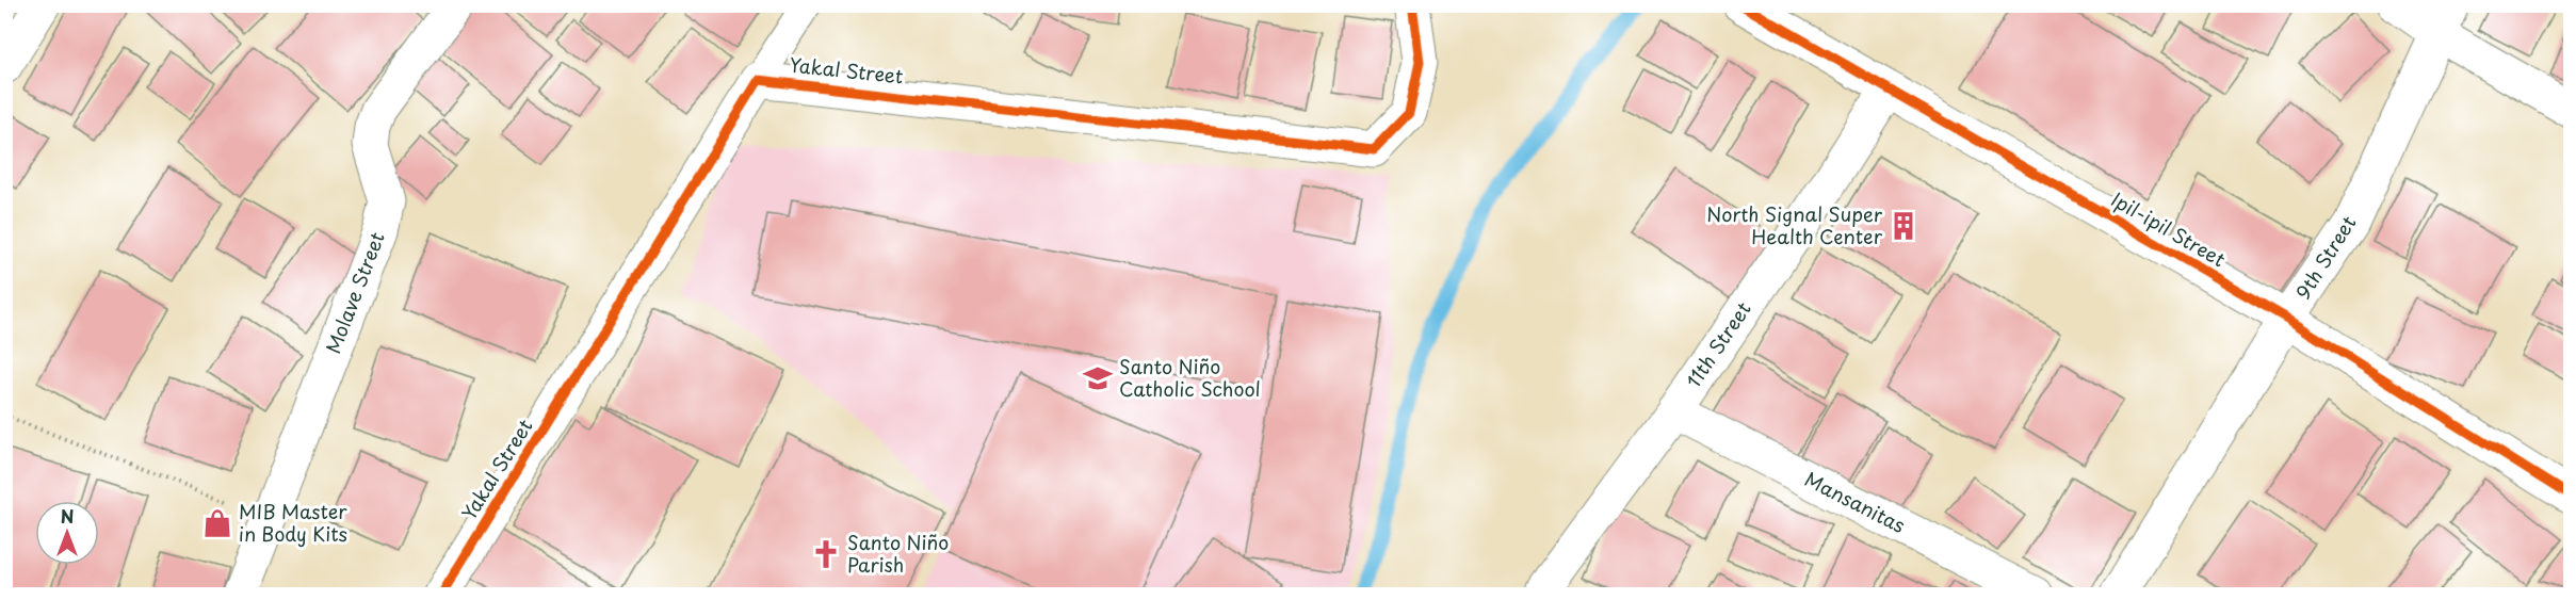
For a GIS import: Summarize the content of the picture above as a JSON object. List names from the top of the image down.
{
  "streets": {
    "street": [
      "Yakal Street",
      "Ipil-ipil Street",
      "9th Street",
      "Molave Street",
      "11th Street",
      "Mansanitas"
    ]
  },
  "crossings": [
    ["Ipil-ipil Street", "9th Street"],
    ["Ipil-ipil Street", "11th Street"],
    ["11th Street", "Mansanitas"]
  ],
  "places": {
    "building": ["North Signal Super Health Center"],
    "school or university": ["Santo Niño Catholic School"],
    "shop": ["MIB Master in Body Kits"],
    "church": ["Santo Niño Parish"]
  },
  "north": "top"
}
